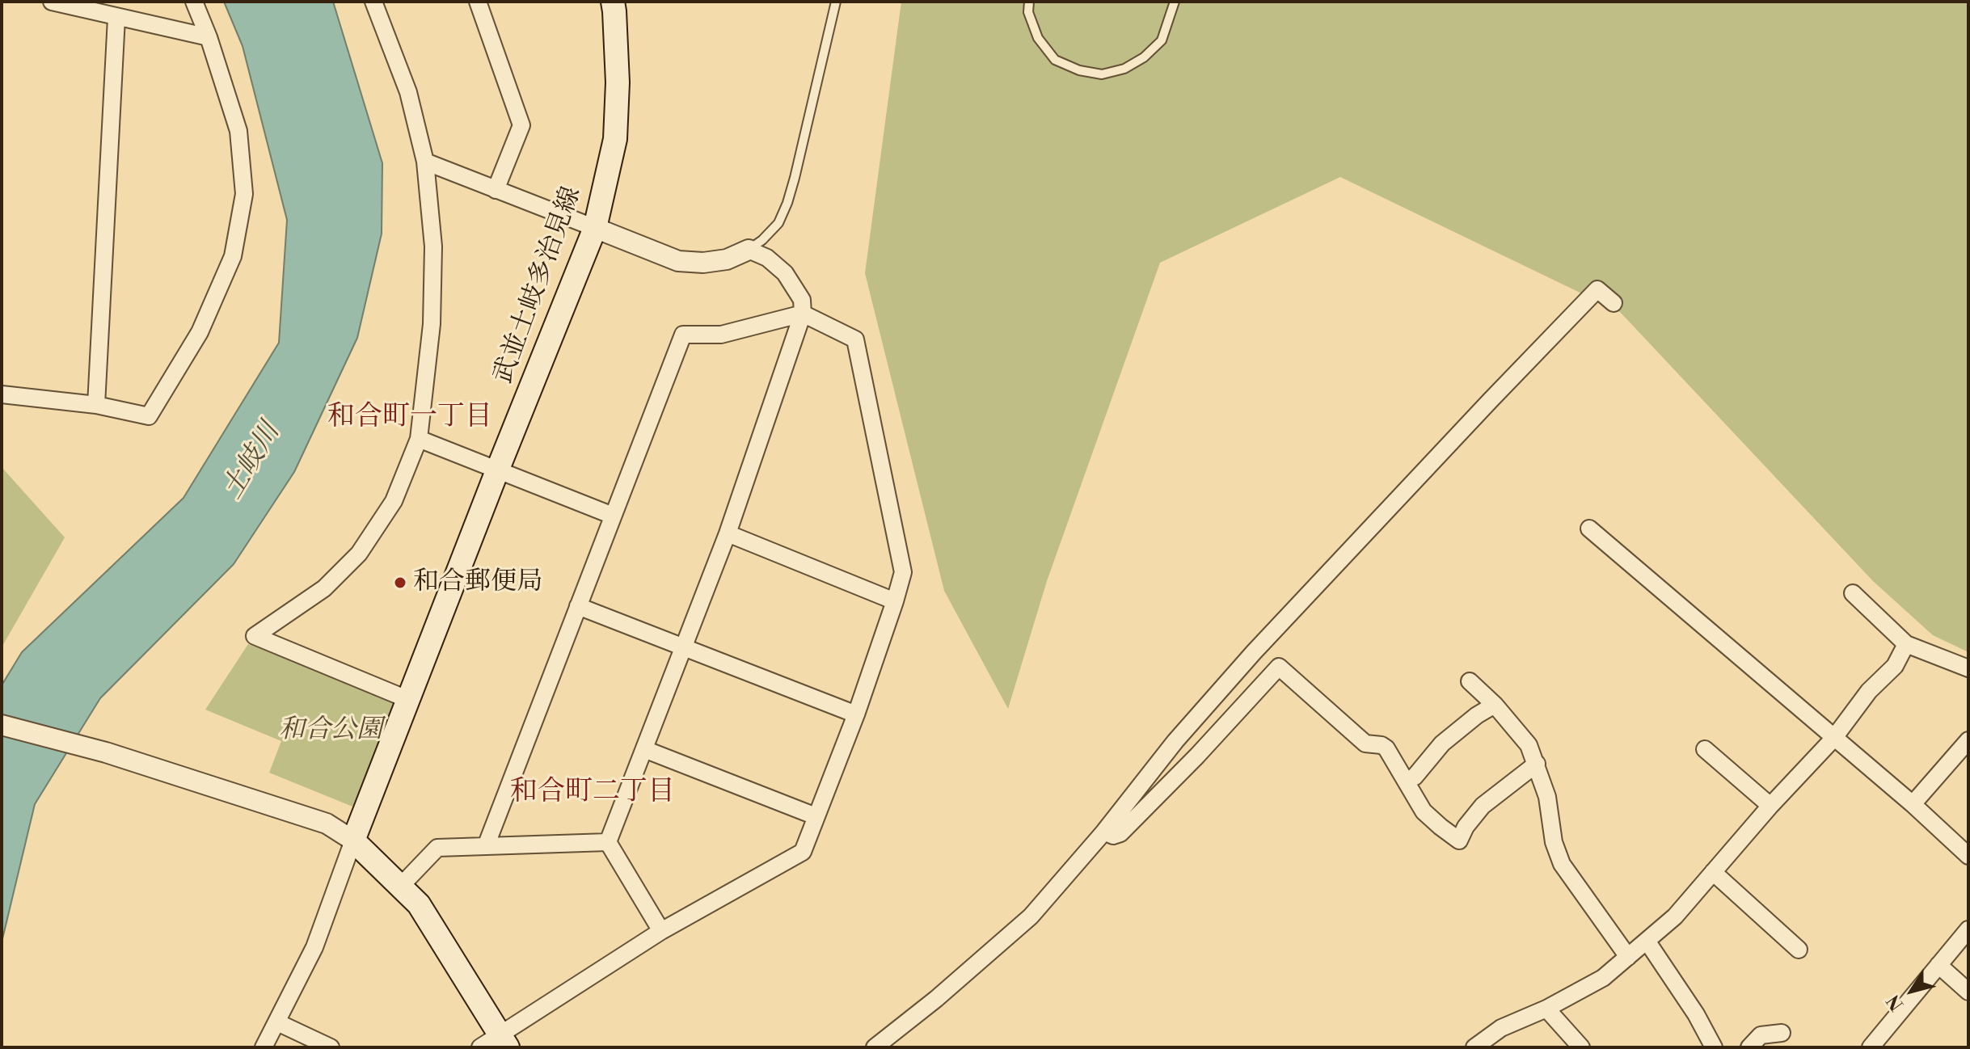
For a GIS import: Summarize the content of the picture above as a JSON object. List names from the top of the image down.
{
  "streets": {
    "main road": ["武並土岐多治見線"]
  },
  "districts": ["和合町一丁目", "和合町二丁目"],
  "water": ["土岐川"],
  "parks": ["和合公園"],
  "places": ["和合郵便局"],
  "north": "bottom left"
}
